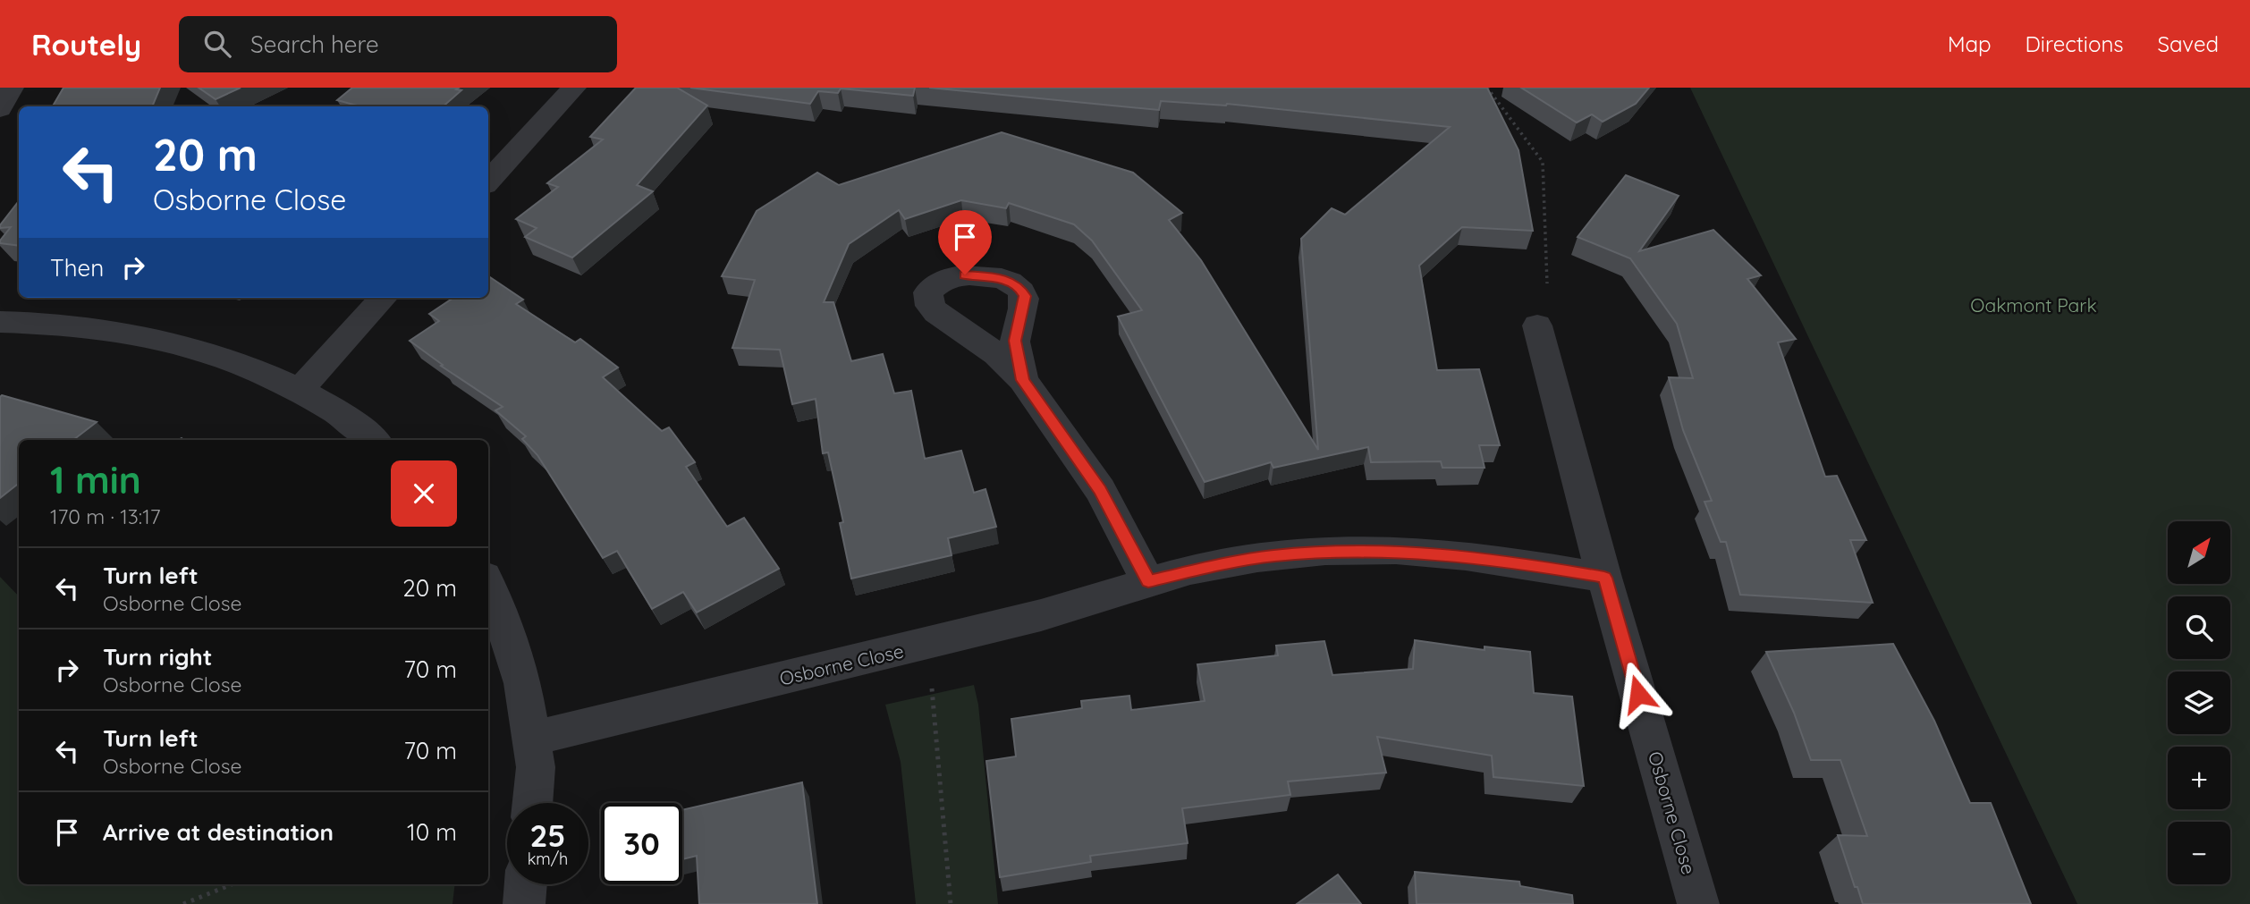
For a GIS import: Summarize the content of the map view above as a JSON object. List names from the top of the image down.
{
  "streets": {
    "street": ["Osborne Close"]
  },
  "parks": ["Oakmont Park"],
  "north": "top right",
  "page": {
    "header": "Routely",
    "search": "Search here",
    "nav": ["Map", "Directions", "Saved"],
    "turn": ["20 m", "Osborne Close"],
    "then": "Then",
    "heading": ["1 min", "170 m · 13:17"],
    "map_buttons": ["+", "−"],
    "list": [
      {
        "name": "Turn left",
        "note": "Osborne Close",
        "value": "20 m"
      },
      {
        "name": "Turn right",
        "note": "Osborne Close",
        "value": "70 m"
      },
      {
        "name": "Turn left",
        "note": "Osborne Close",
        "value": "70 m"
      },
      {
        "name": "Arrive at destination",
        "value": "10 m"
      }
    ],
    "speed": "25 km/h",
    "limit": "30"
  }
}
